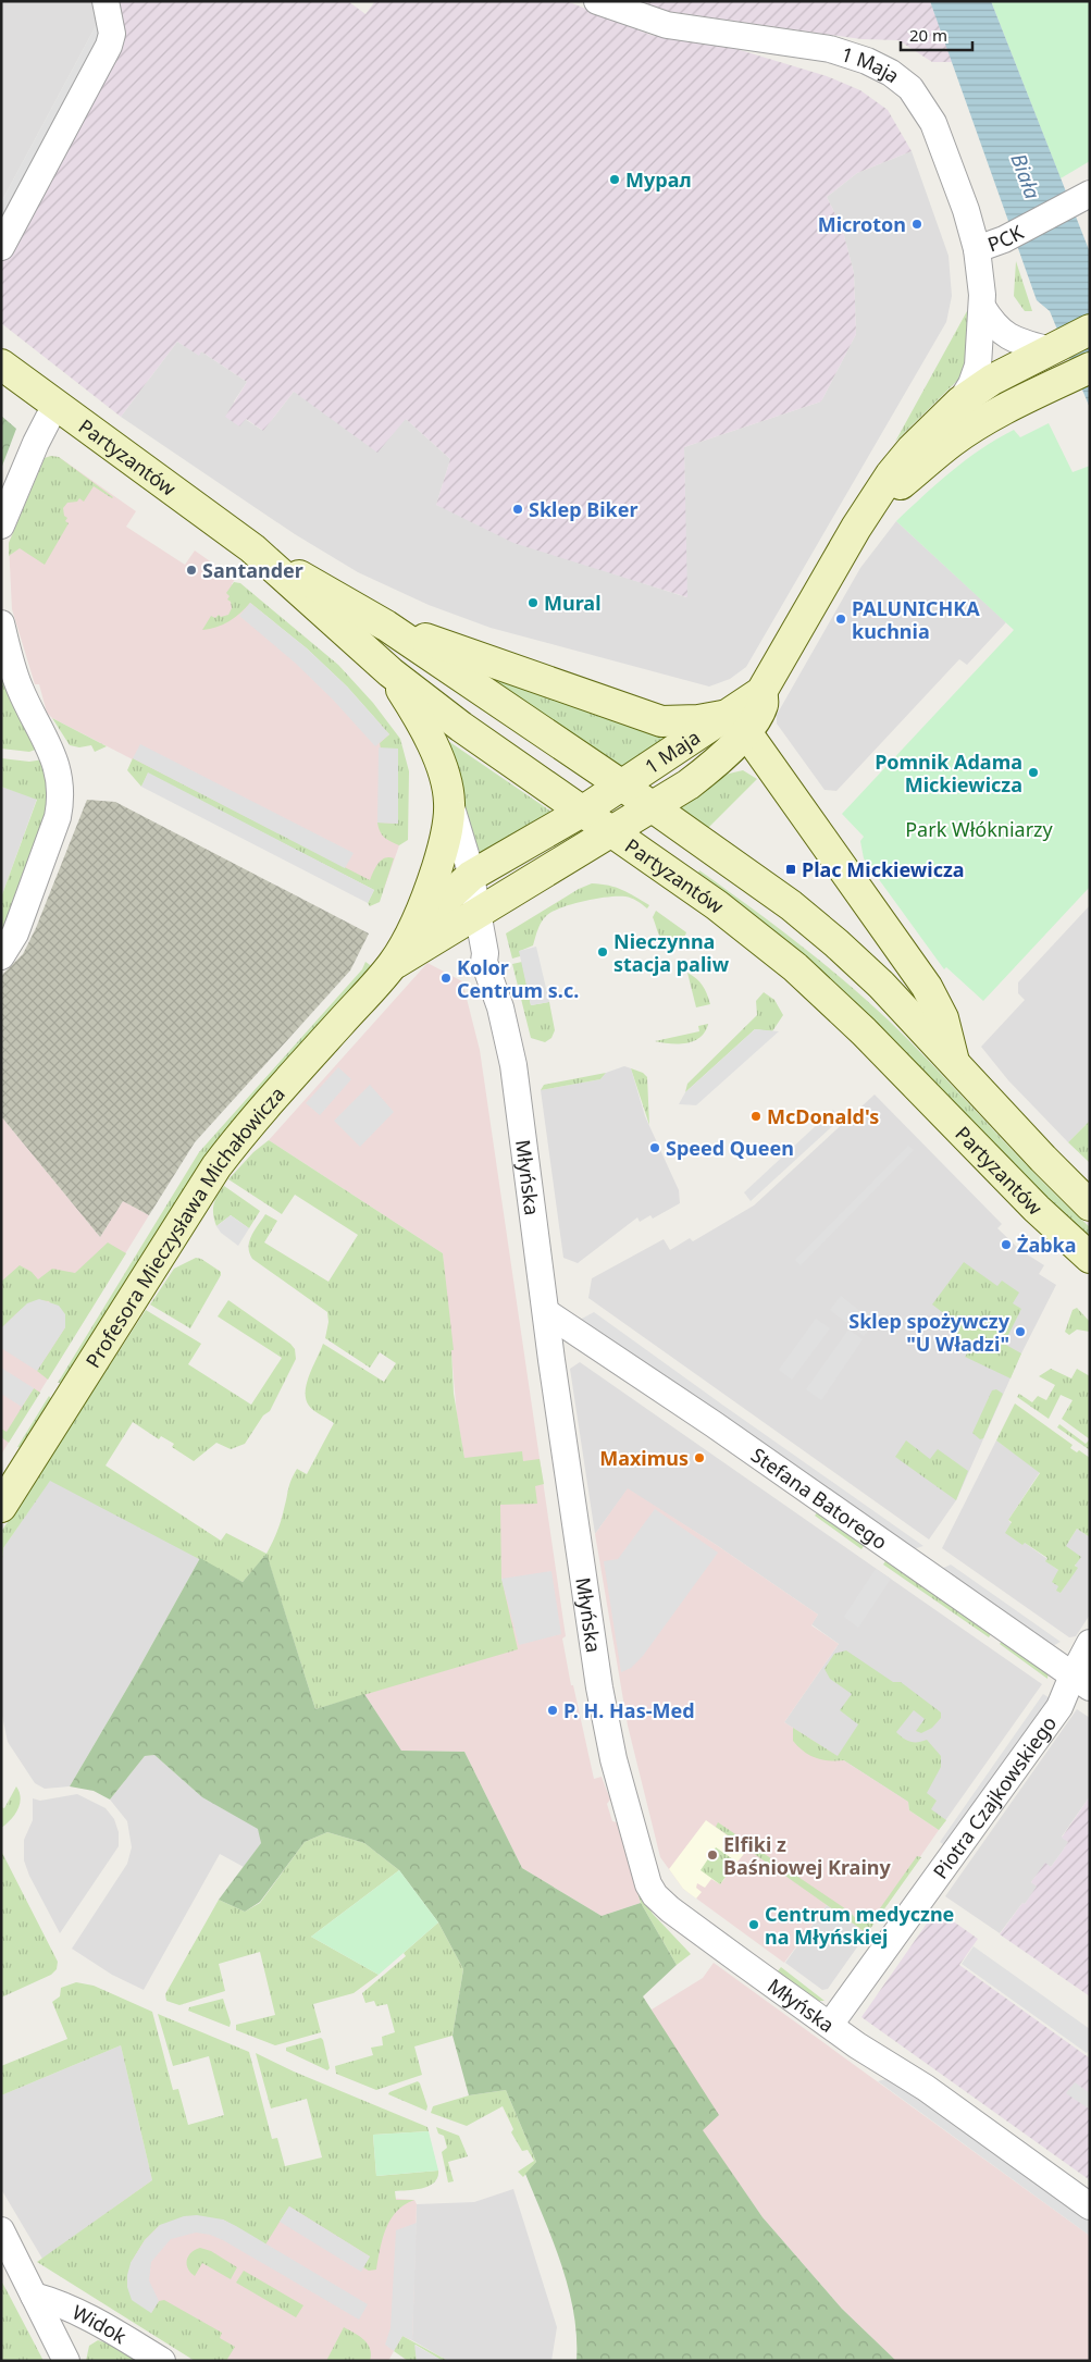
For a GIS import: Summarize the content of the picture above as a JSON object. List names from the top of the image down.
{
  "streets": {
    "street": [
      "1 Maja",
      "PCK",
      "Partyzantów",
      "Młyńska",
      "Profesora Mieczysława Michałowicza",
      "Stefana Batorego",
      "Piotra Czajkowskiego",
      "Widok"
    ]
  },
  "crossings": [
    ["1 Maja", "PCK"],
    ["1 Maja", "Partyzantów"],
    ["1 Maja", "Profesora Mieczysława Michałowicza"],
    ["Partyzantów", "Profesora Mieczysława Michałowicza"],
    ["Młyńska", "Profesora Mieczysława Michałowicza"],
    ["Młyńska", "Stefana Batorego"],
    ["Młyńska", "Piotra Czajkowskiego"],
    ["Stefana Batorego", "Piotra Czajkowskiego"]
  ],
  "water": ["Biała"],
  "parks": ["Park Włókniarzy"],
  "places": {
    "other": [
      "Мурал",
      "Microton",
      "Sklep Biker",
      "Santander",
      "Mural",
      "PALUNICHKA kuchnia",
      "Pomnik Adama Mickiewicza",
      "Nieczynna stacja paliw",
      "Kolor Centrum s.c.",
      "McDonald's",
      "Speed Queen",
      "Żabka",
      "Sklep spożywczy \"U Władzi\"",
      "Maximus",
      "P. H. Has-Med",
      "Elfiki z Baśniowej Krainy",
      "Centrum medyczne na Młyńskiej"
    ],
    "transit": ["Plac Mickiewicza"]
  },
  "scale_bar": "20 m"
}
